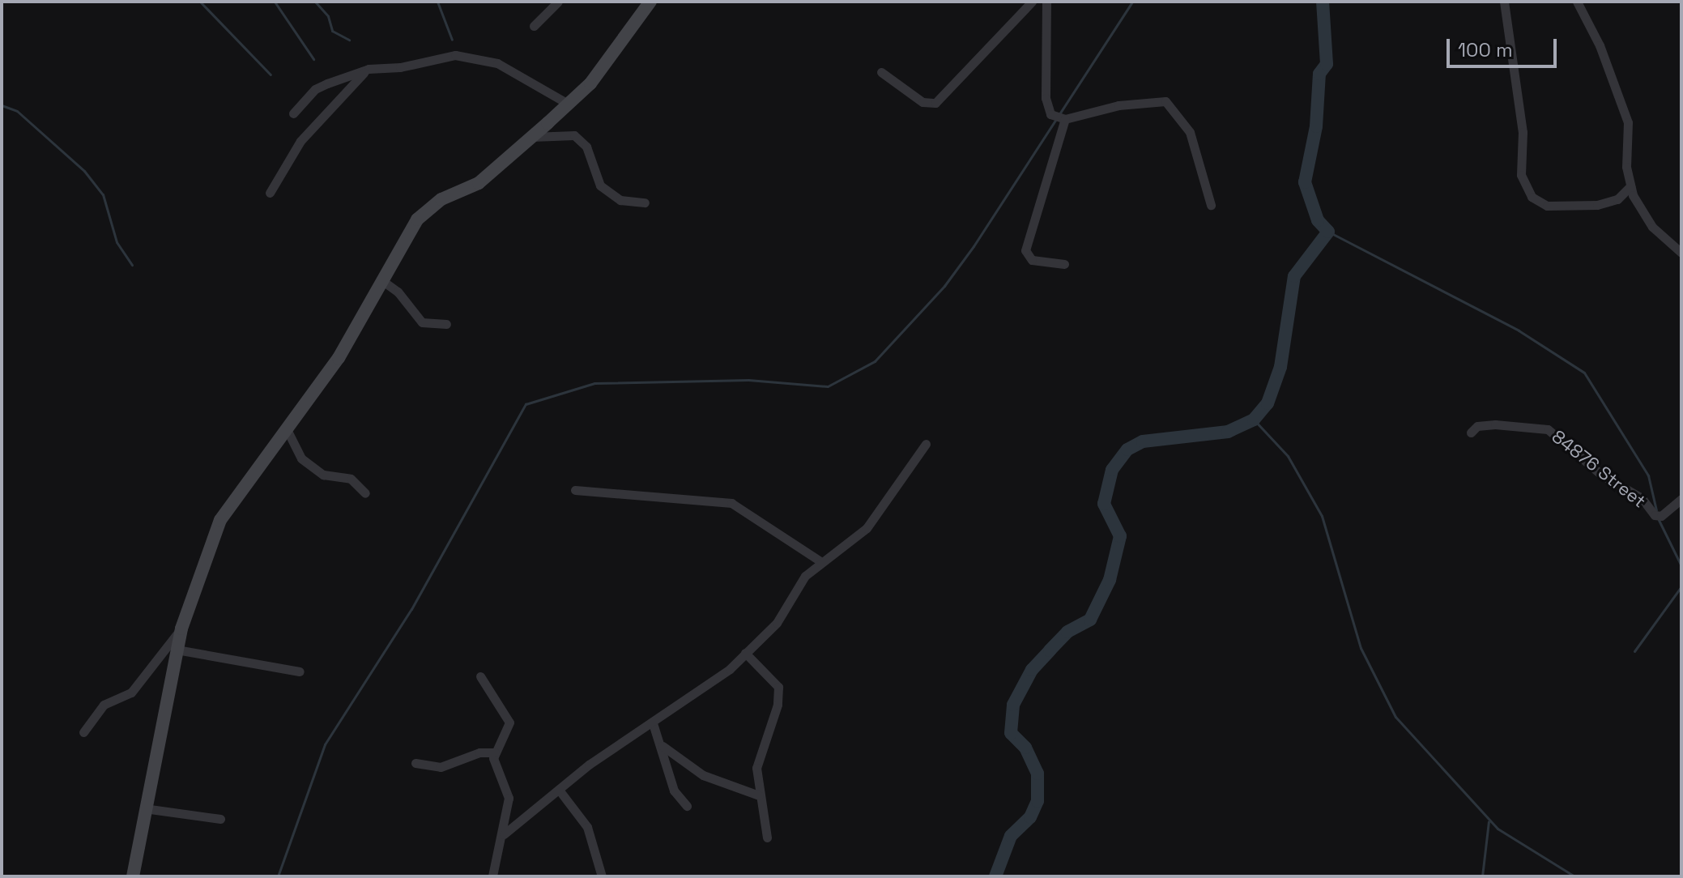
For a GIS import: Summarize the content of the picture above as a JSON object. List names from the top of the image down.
{
  "streets": {
    "street": ["84876 Street"]
  },
  "scale_bar": "100 m"
}
